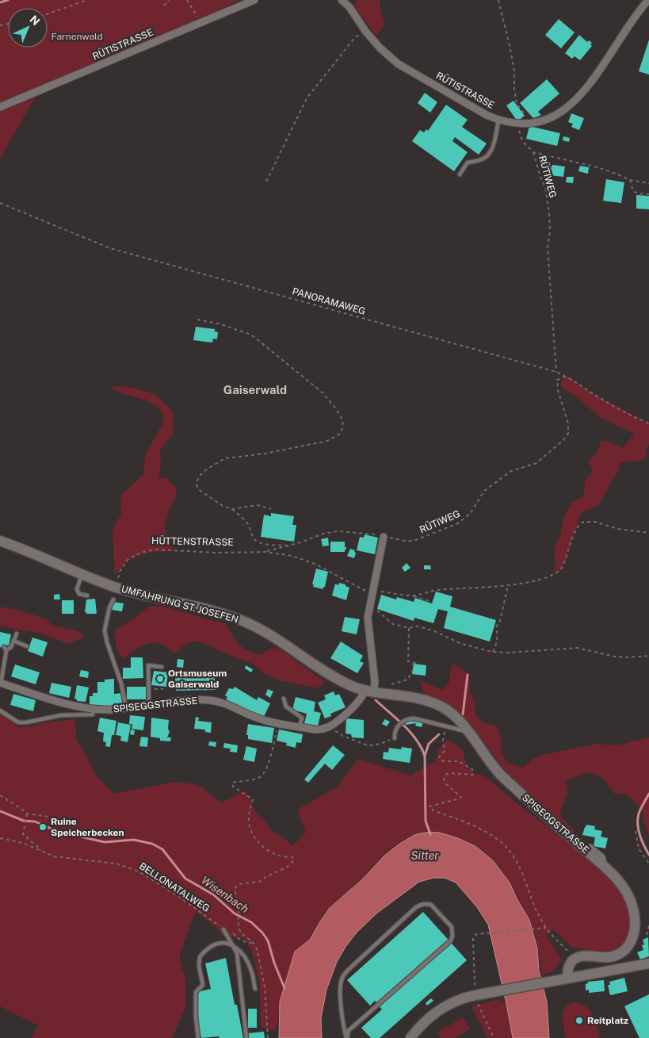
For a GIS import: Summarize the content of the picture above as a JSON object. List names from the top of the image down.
{
  "streets": {
    "street": ["RÜTISTRASSE", "UMFAHRUNG ST. JOSEFEN", "SPISEGGSTRASSE"],
    "path": [
      "RÜTIWEG",
      "PANORAMAWEG",
      "HÜTTENSTRASSE",
      "BELLONATALWEG"
    ]
  },
  "crossings": [
    ["RÜTIWEG", "PANORAMAWEG"],
    ["RÜTIWEG", "HÜTTENSTRASSE"],
    ["HÜTTENSTRASSE", "UMFAHRUNG ST. JOSEFEN"],
    ["UMFAHRUNG ST. JOSEFEN", "SPISEGGSTRASSE"]
  ],
  "districts": ["Gaiserwald"],
  "water": ["Sitter", "Wisenbach"],
  "parks": ["Farnenwald"],
  "places": ["Ortsmuseum Gaiserwald", "Ruine Speicherbecken", "Reitplatz"],
  "north": "top right"
}
